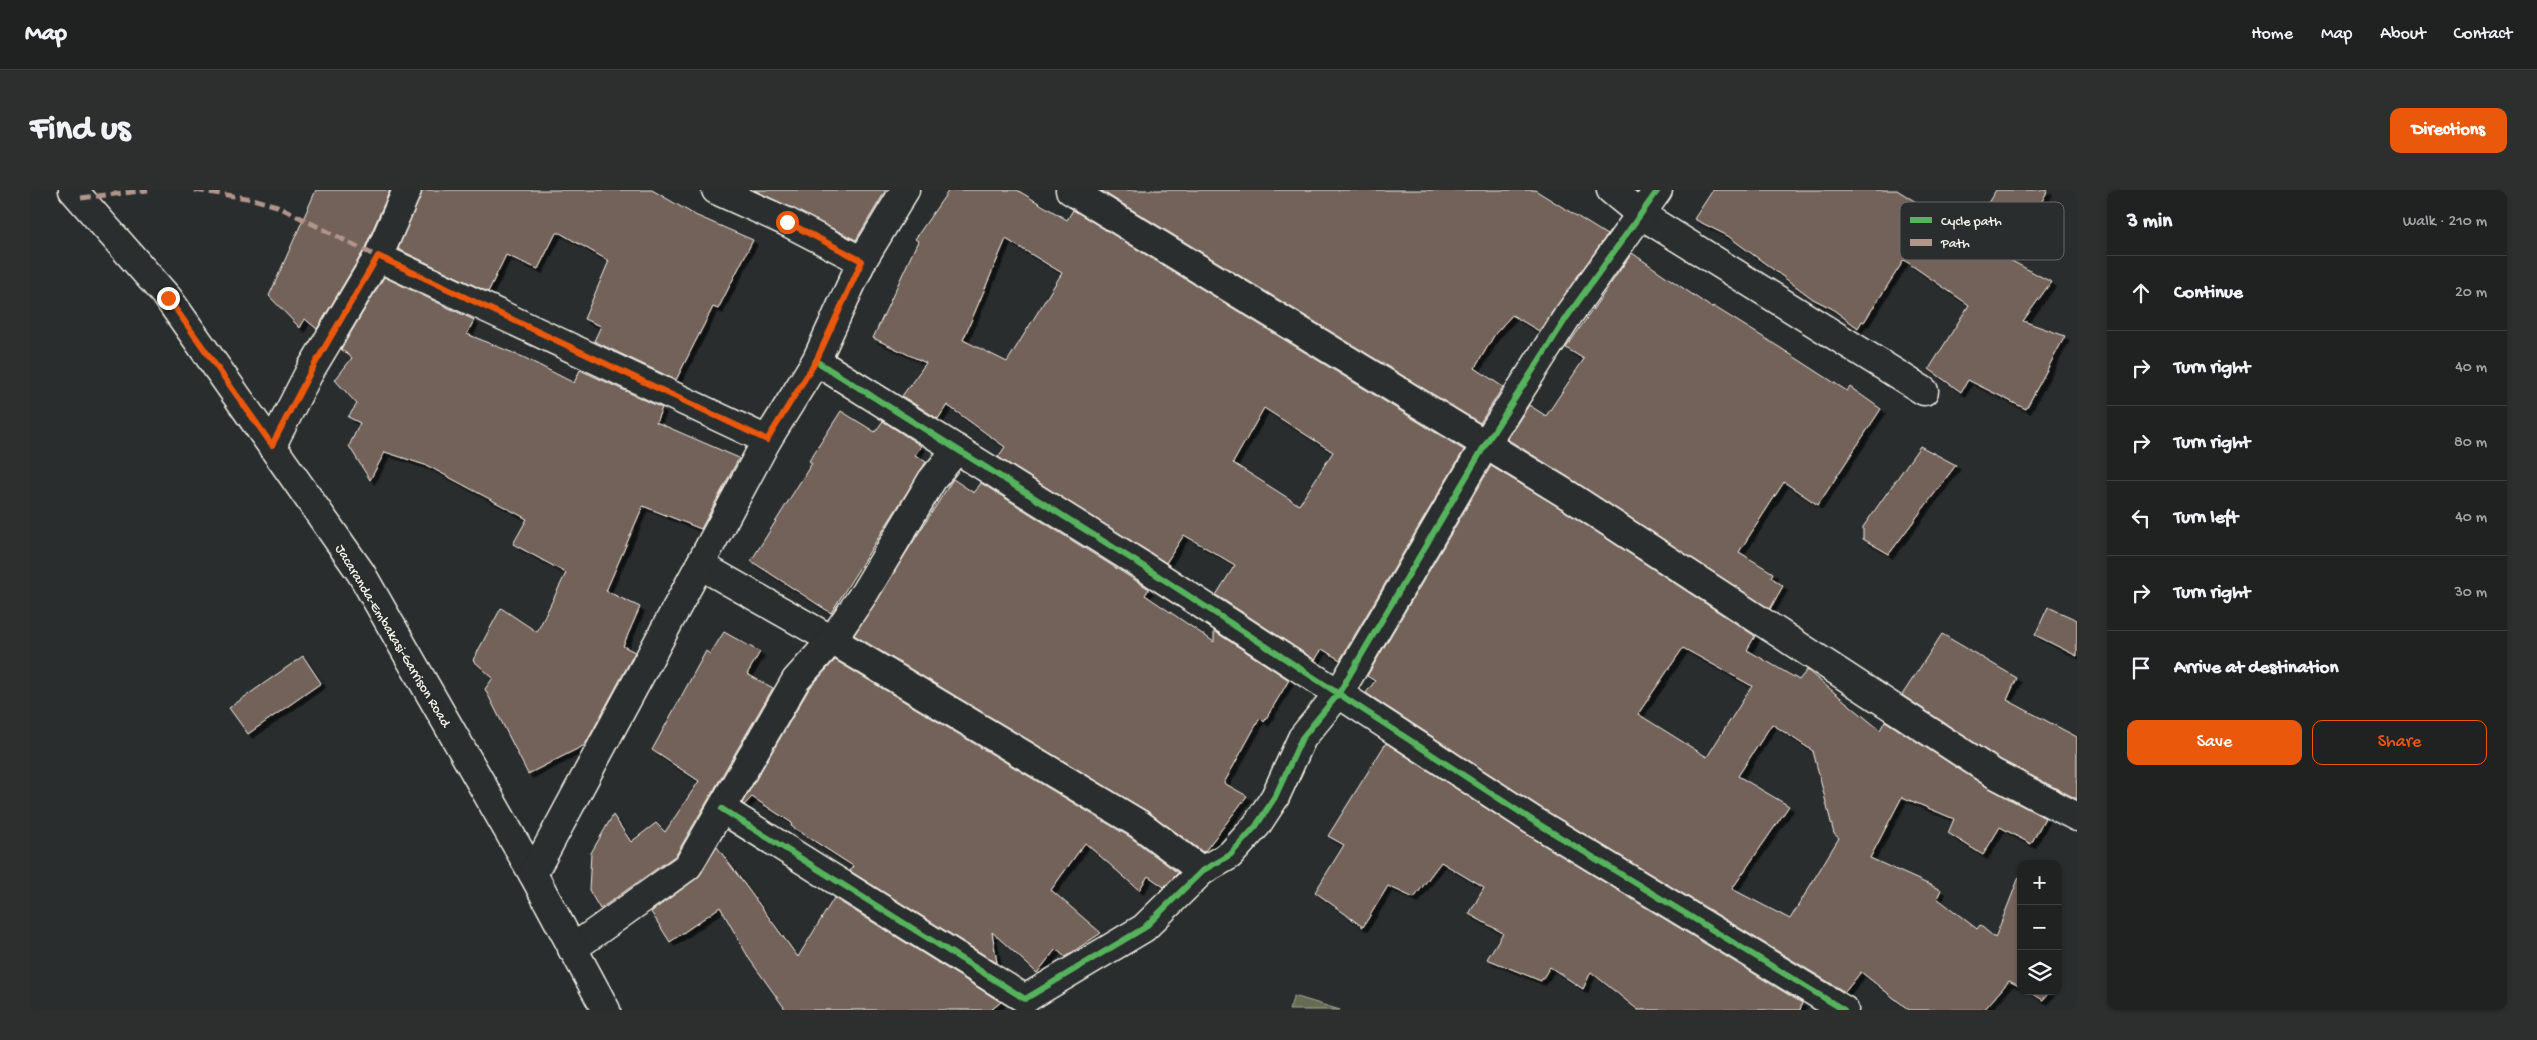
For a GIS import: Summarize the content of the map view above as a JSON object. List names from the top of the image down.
{
  "streets": {
    "street": ["Jacaranda-Embakasi-Garrison Road"]
  },
  "legend": ["Cycle path", "Path"],
  "page": {
    "header": "Map",
    "nav": [
      "Home",
      "Map",
      "About",
      "Contact"
    ],
    "buttons": [
      "Directions",
      ["Save", "Share"]
    ],
    "title": "Find us",
    "heading": ["3 min", "Walk · 210 m"],
    "list": [
      ["Continue", "20 m"],
      ["Turn right", "40 m"],
      ["Turn right", "80 m"],
      ["Turn left", "40 m"],
      ["Turn right", "30 m"],
      "Arrive at destination"
    ],
    "map_buttons": ["+", "−"]
  }
}
